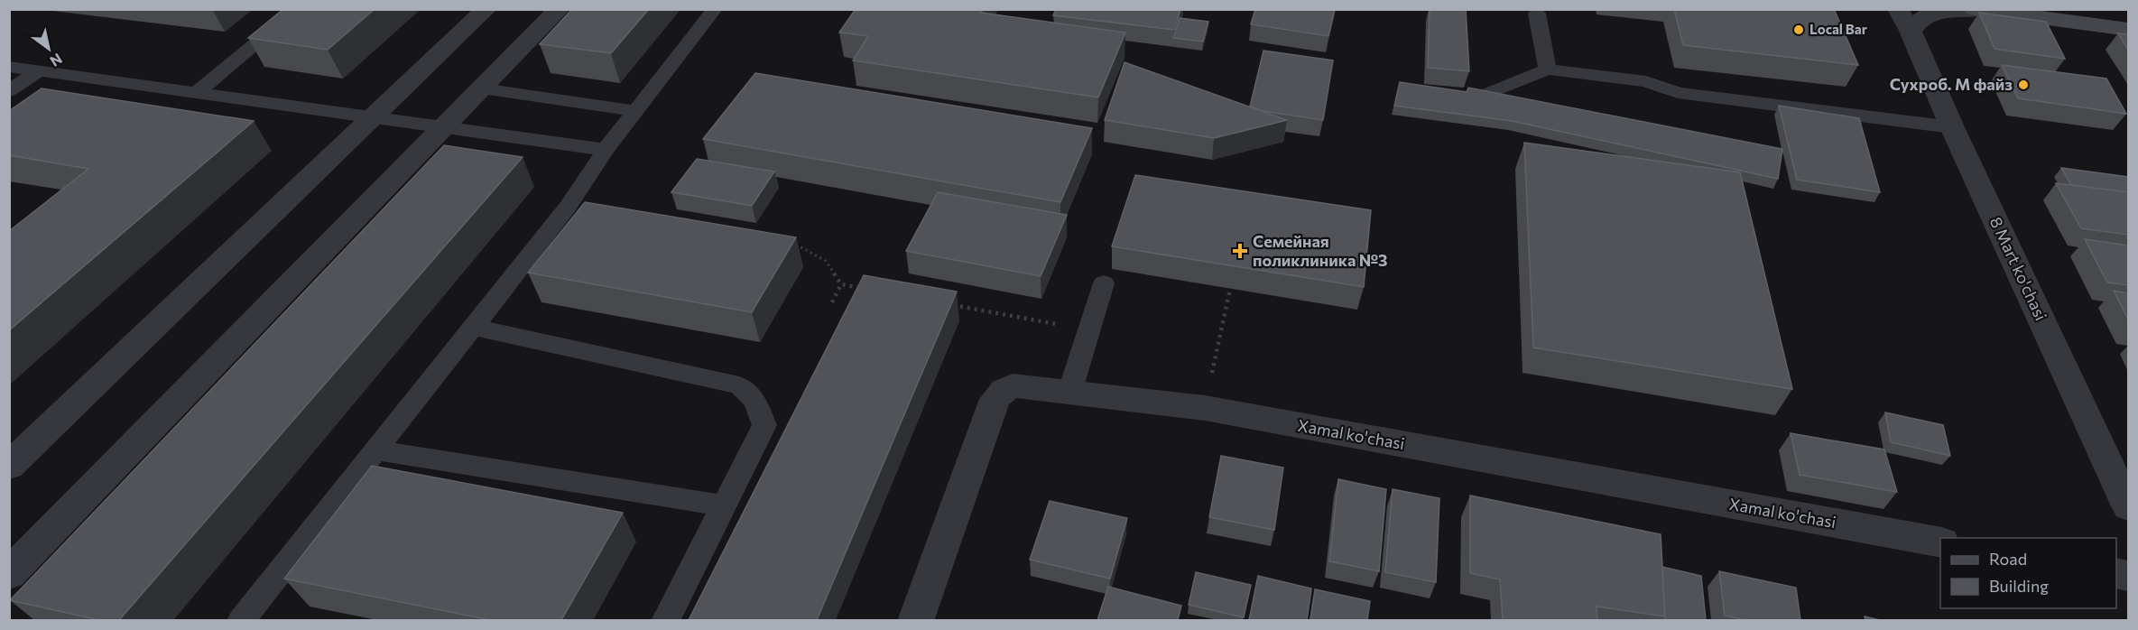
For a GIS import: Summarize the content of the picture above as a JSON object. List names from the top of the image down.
{
  "streets": {
    "street": ["8 Mart ko'chasi", "Xamal ko'chasi"]
  },
  "places": {
    "other": ["Local Bar", "Сухроб. М файз"],
    "health": ["Семейная поликлиника №3"]
  },
  "legend": ["Road", "Building"],
  "north": "bottom right"
}
